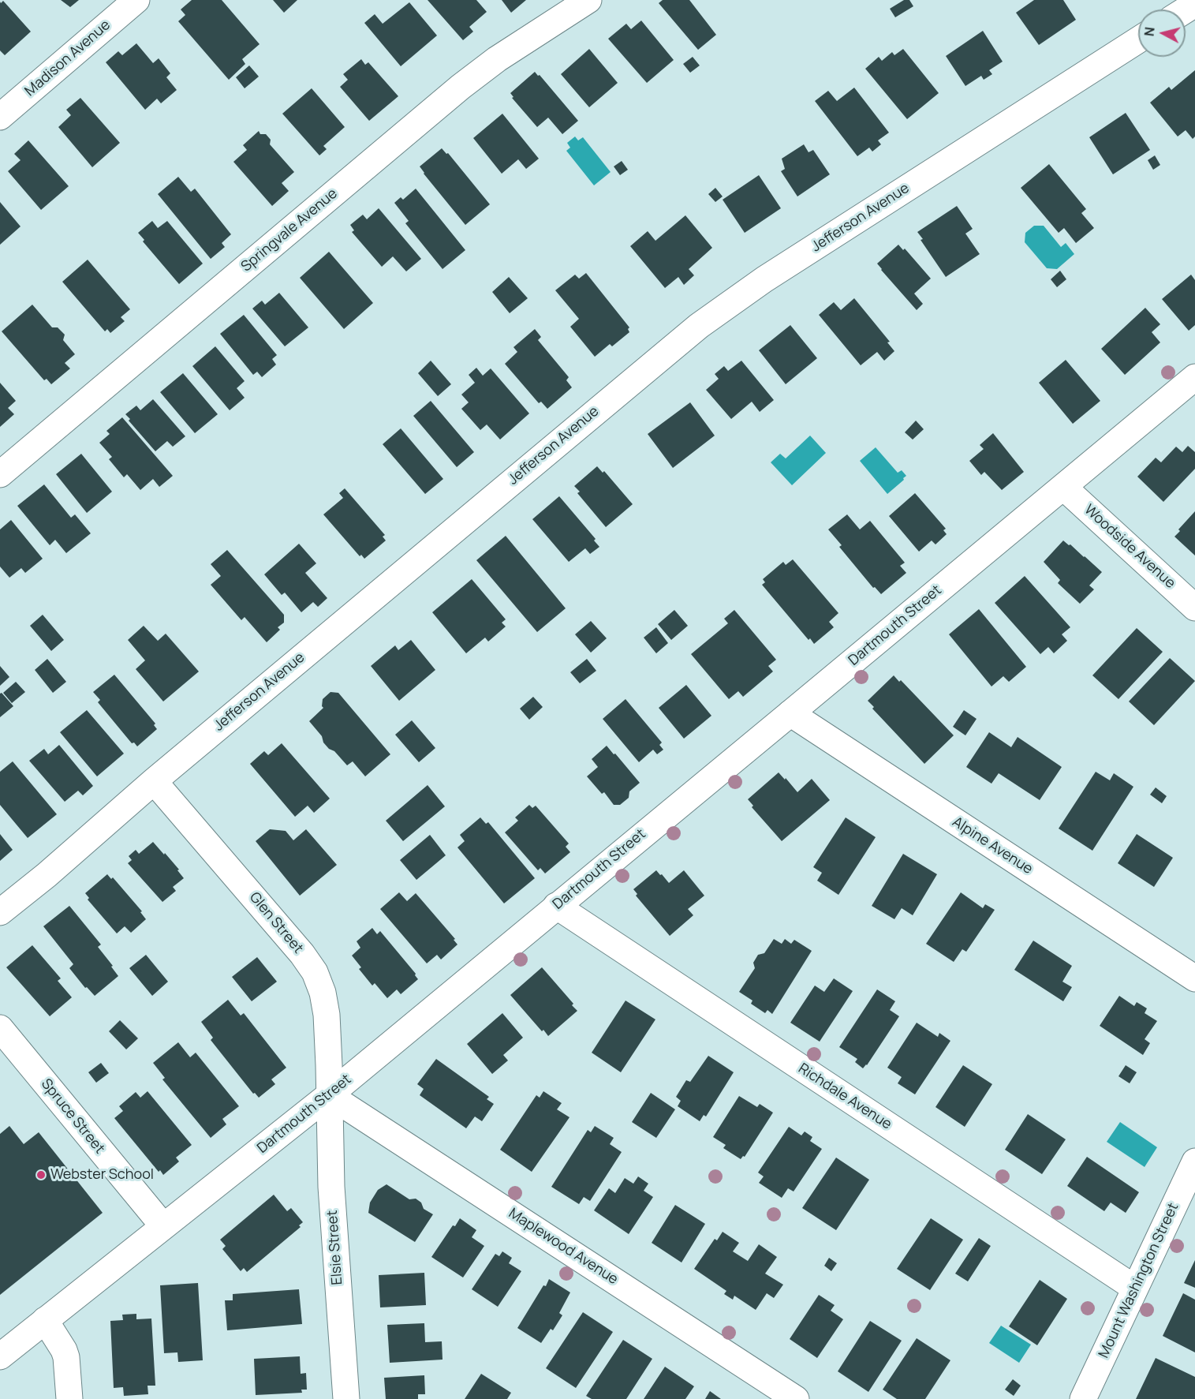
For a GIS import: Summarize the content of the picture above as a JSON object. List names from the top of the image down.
{
  "streets": {
    "street": [
      "Madison Avenue",
      "Jefferson Avenue",
      "Springvale Avenue",
      "Woodside Avenue",
      "Dartmouth Street",
      "Alpine Avenue",
      "Glen Street",
      "Richdale Avenue",
      "Spruce Street",
      "Maplewood Avenue",
      "Elsie Street",
      "Mount Washington Street"
    ]
  },
  "crossings": [
    ["Jefferson Avenue", "Glen Street"],
    ["Woodside Avenue", "Dartmouth Street"],
    ["Dartmouth Street", "Alpine Avenue"],
    ["Dartmouth Street", "Glen Street"],
    ["Dartmouth Street", "Richdale Avenue"],
    ["Dartmouth Street", "Spruce Street"],
    ["Dartmouth Street", "Maplewood Avenue"],
    ["Dartmouth Street", "Elsie Street"],
    ["Glen Street", "Maplewood Avenue"],
    ["Glen Street", "Elsie Street"],
    ["Richdale Avenue", "Mount Washington Street"],
    ["Maplewood Avenue", "Elsie Street"]
  ],
  "places": ["Webster School"],
  "north": "left"
}
